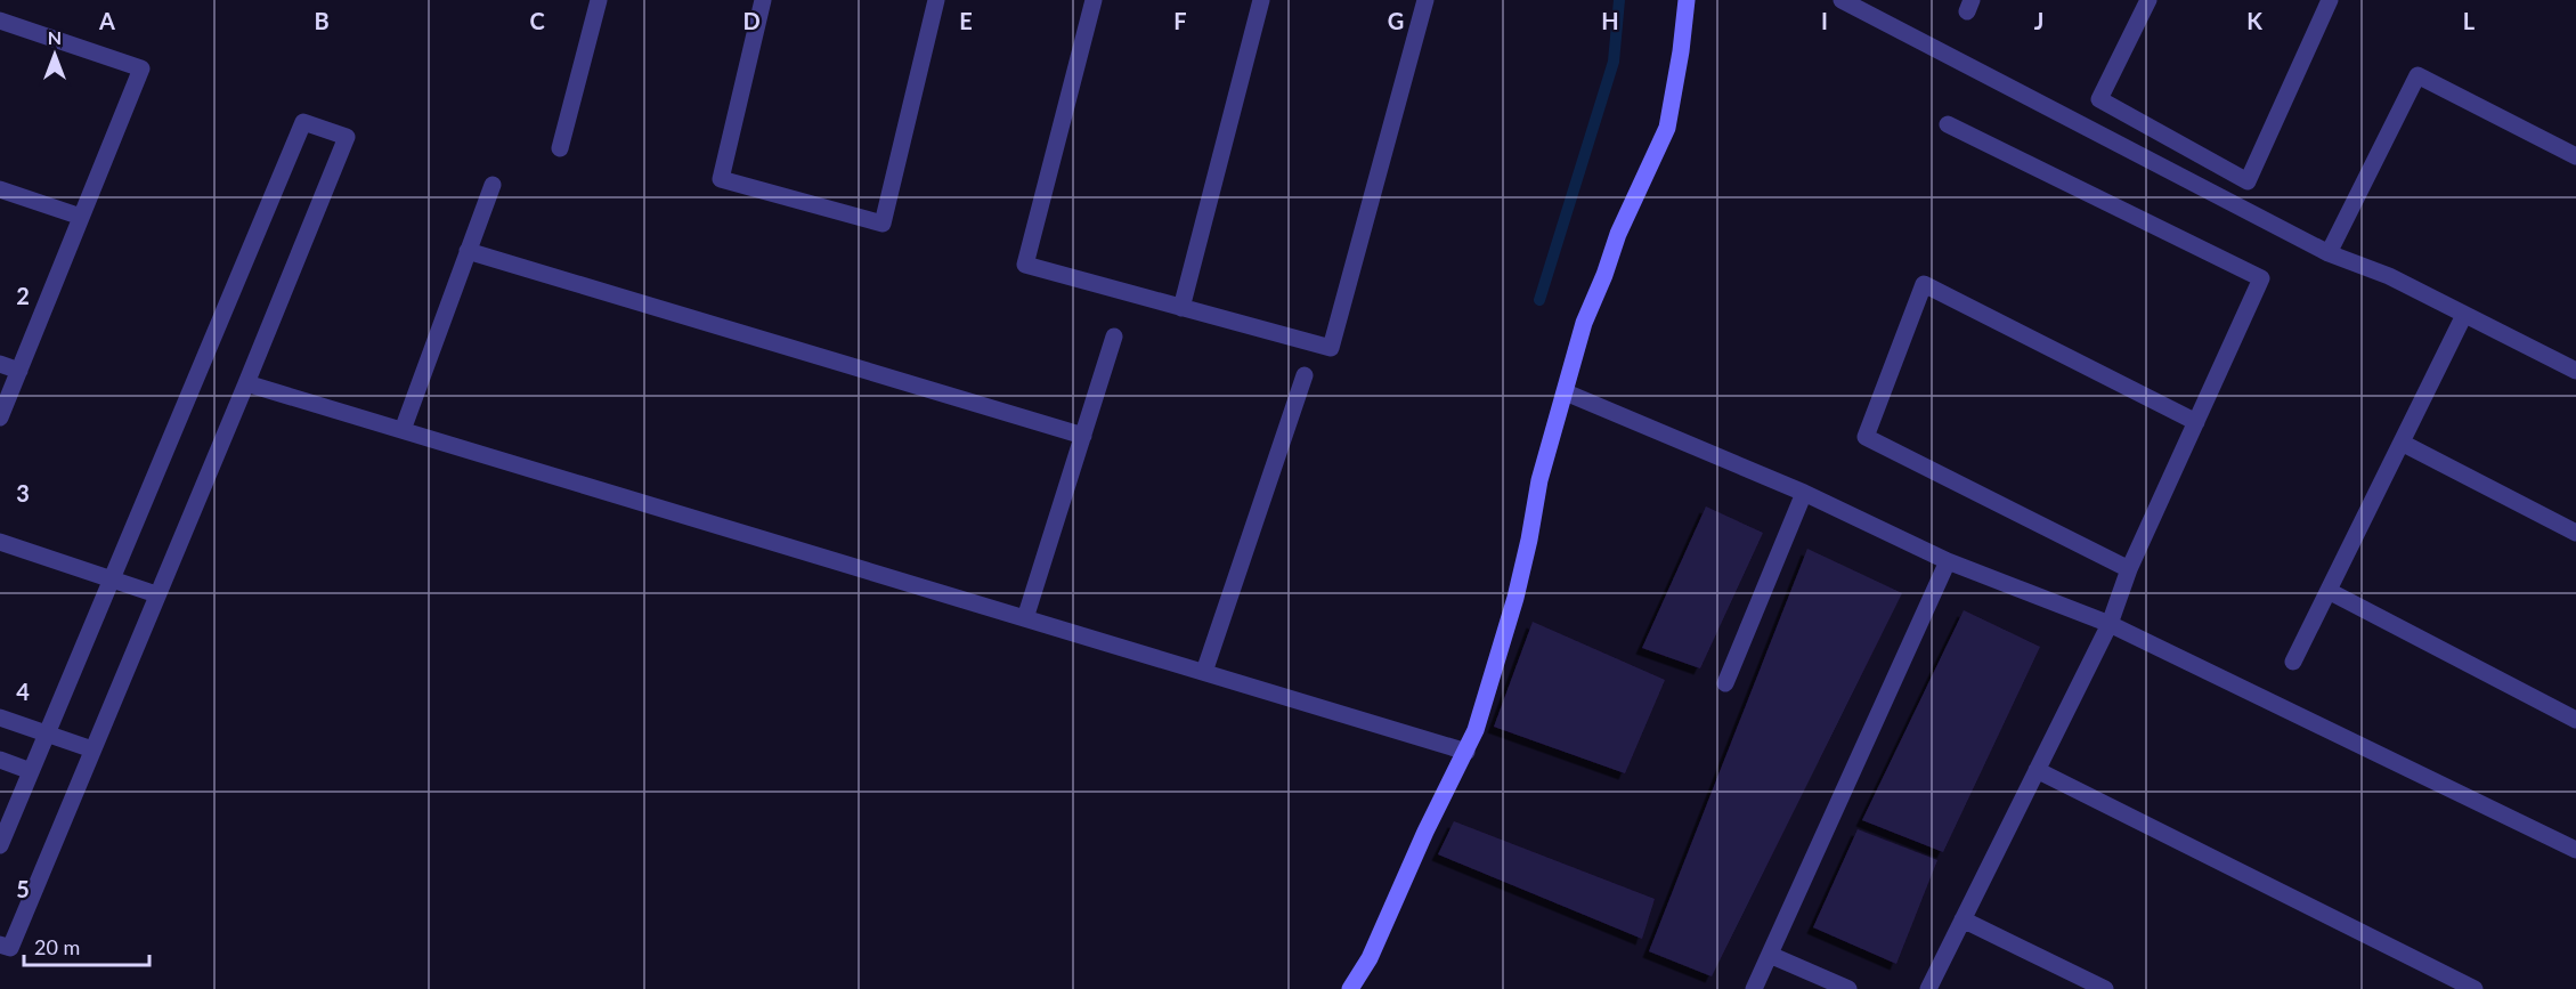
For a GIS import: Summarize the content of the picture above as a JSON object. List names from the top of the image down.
{
  "scale_bar": "20 m",
  "north": "top",
  "grid": {
    "columns": [
      "A",
      "B",
      "C",
      "D",
      "E",
      "F",
      "G",
      "H",
      "I",
      "J",
      "K",
      "L"
    ],
    "rows": [
      "2",
      "3",
      "4",
      "5"
    ]
  }
}
